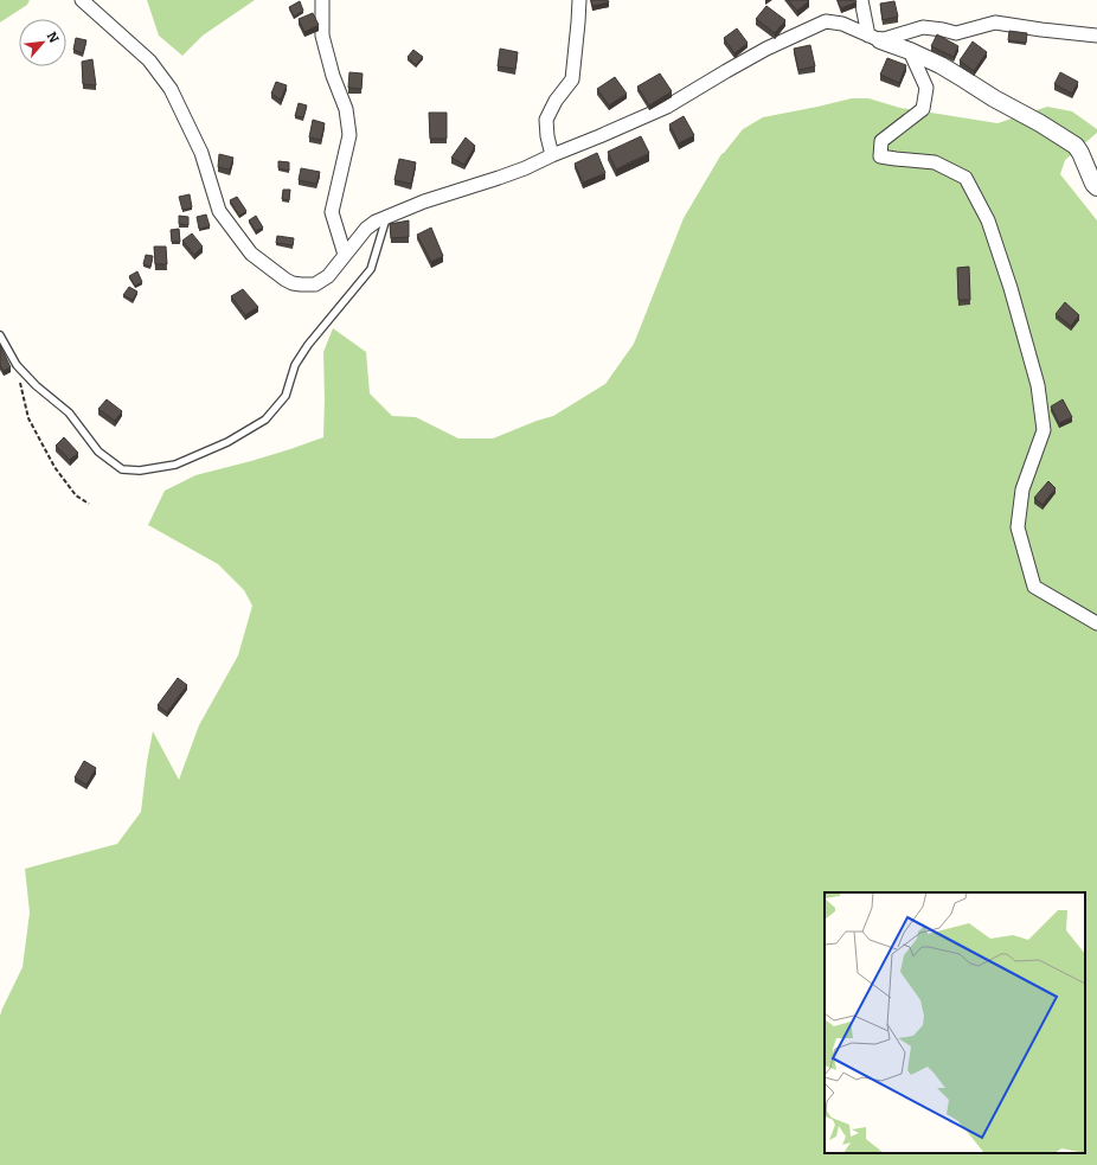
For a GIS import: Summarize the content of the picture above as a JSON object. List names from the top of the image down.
{
  "north": "top right"
}
